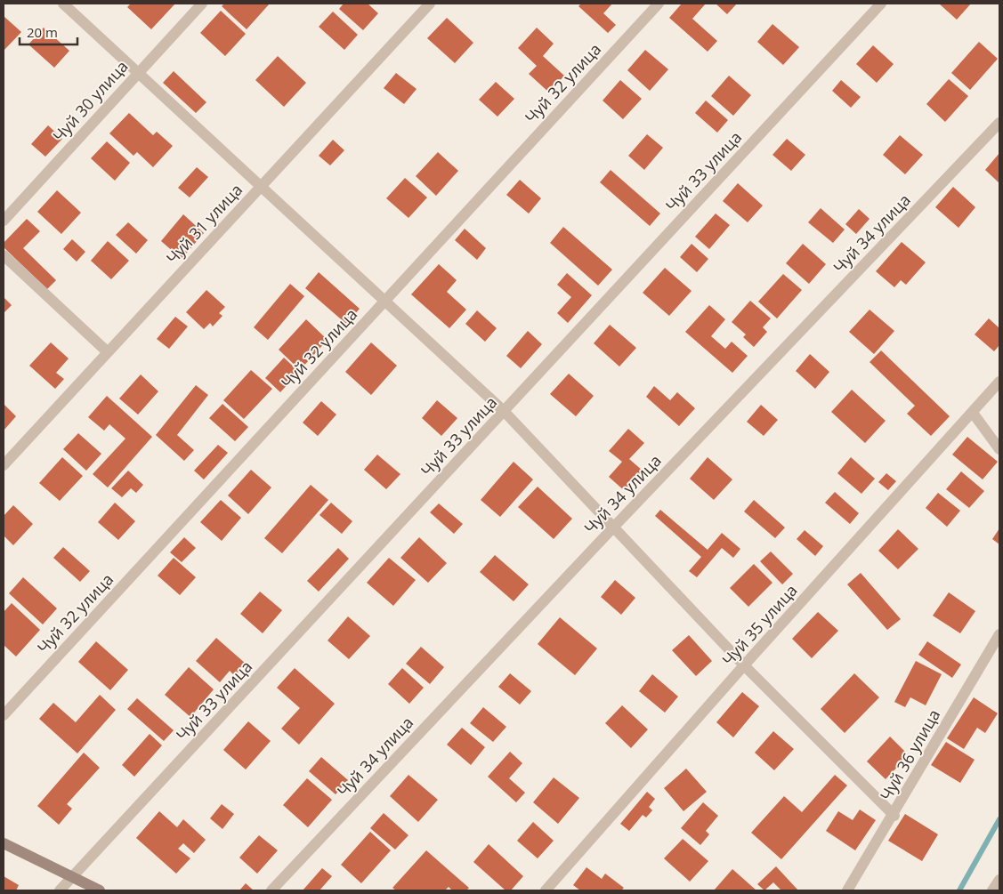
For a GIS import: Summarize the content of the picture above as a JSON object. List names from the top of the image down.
{
  "streets": {
    "street": [
      "Чуй 32 улица",
      "Чуй 30 улица",
      "Чуй 33 улица",
      "Чуй 31 улица",
      "Чуй 34 улица",
      "Чуй 35 улица",
      "Чуй 36 улица"
    ]
  },
  "scale_bar": "20 m"
}
